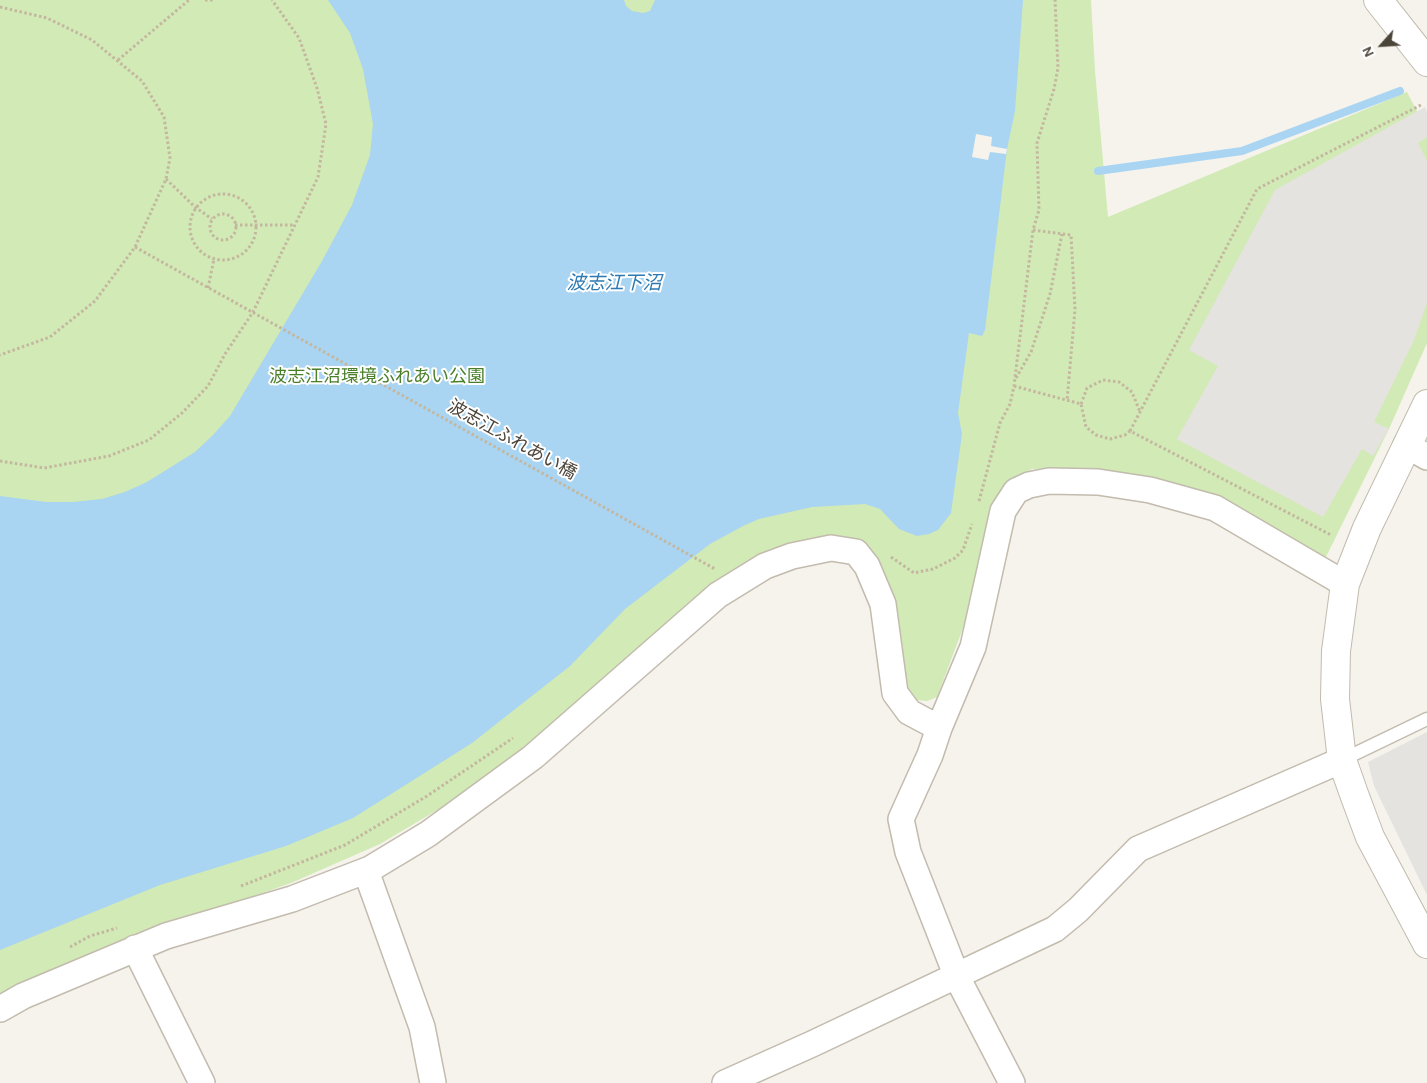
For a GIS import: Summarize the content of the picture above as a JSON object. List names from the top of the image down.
{
  "streets": {
    "path": ["波志江ふれあい橋"]
  },
  "water": ["波志江下沼"],
  "parks": ["波志江沼環境ふれあい公園"],
  "north": "bottom left"
}
